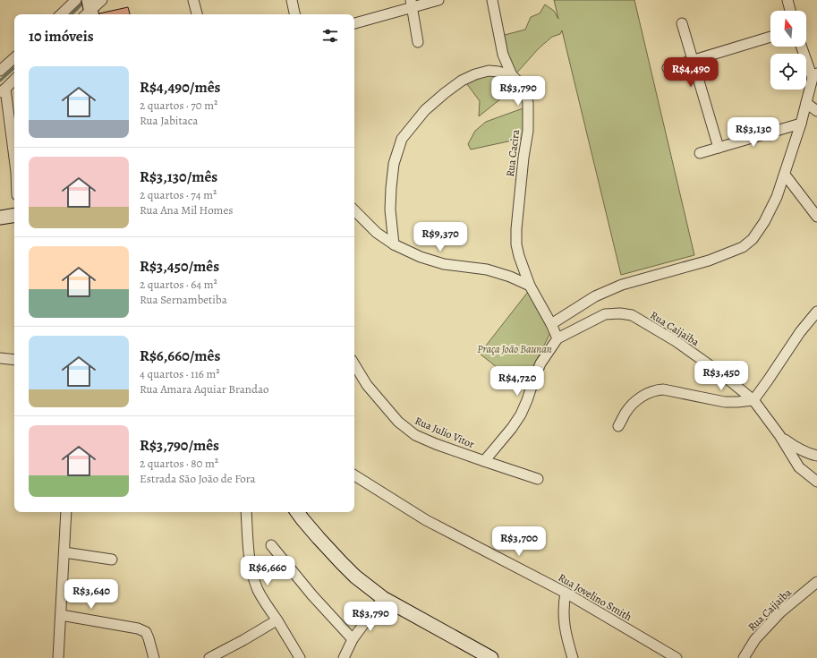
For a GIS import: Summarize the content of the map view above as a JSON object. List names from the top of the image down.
{
  "streets": {
    "street": [
      "Rua Cacira",
      "Rua Caijaiba",
      "Rua Julio Vitor",
      "Rua Jovelino Smith"
    ]
  },
  "crossings": [
    ["Rua Cacira", "Rua Caijaiba"]
  ],
  "parks": ["Praça João Baunan"],
  "north": "top",
  "page": {
    "heading": "10 imóveis",
    "price": [
      "R$4,490",
      "R$3,790",
      "R$3,130",
      "R$9,370",
      "R$3,450",
      "R$4,720",
      "R$3,700",
      "R$6,660",
      "R$3,640",
      "R$3,790"
    ],
    "list": [
      {
        "name": "R$4,490/mês",
        "note": "2 quartos · 70 m² · Rua Jabitaca"
      },
      {
        "name": "R$3,130/mês",
        "note": "2 quartos · 74 m² · Rua Ana Mil Homes"
      },
      {
        "name": "R$3,450/mês",
        "note": "2 quartos · 64 m² · Rua Sernambetiba"
      },
      {
        "name": "R$6,660/mês",
        "note": "4 quartos · 116 m² · Rua Amara Aquiar Brandao"
      },
      {
        "name": "R$3,790/mês",
        "note": "2 quartos · 80 m² · Estrada São João de Fora"
      }
    ]
  }
}
